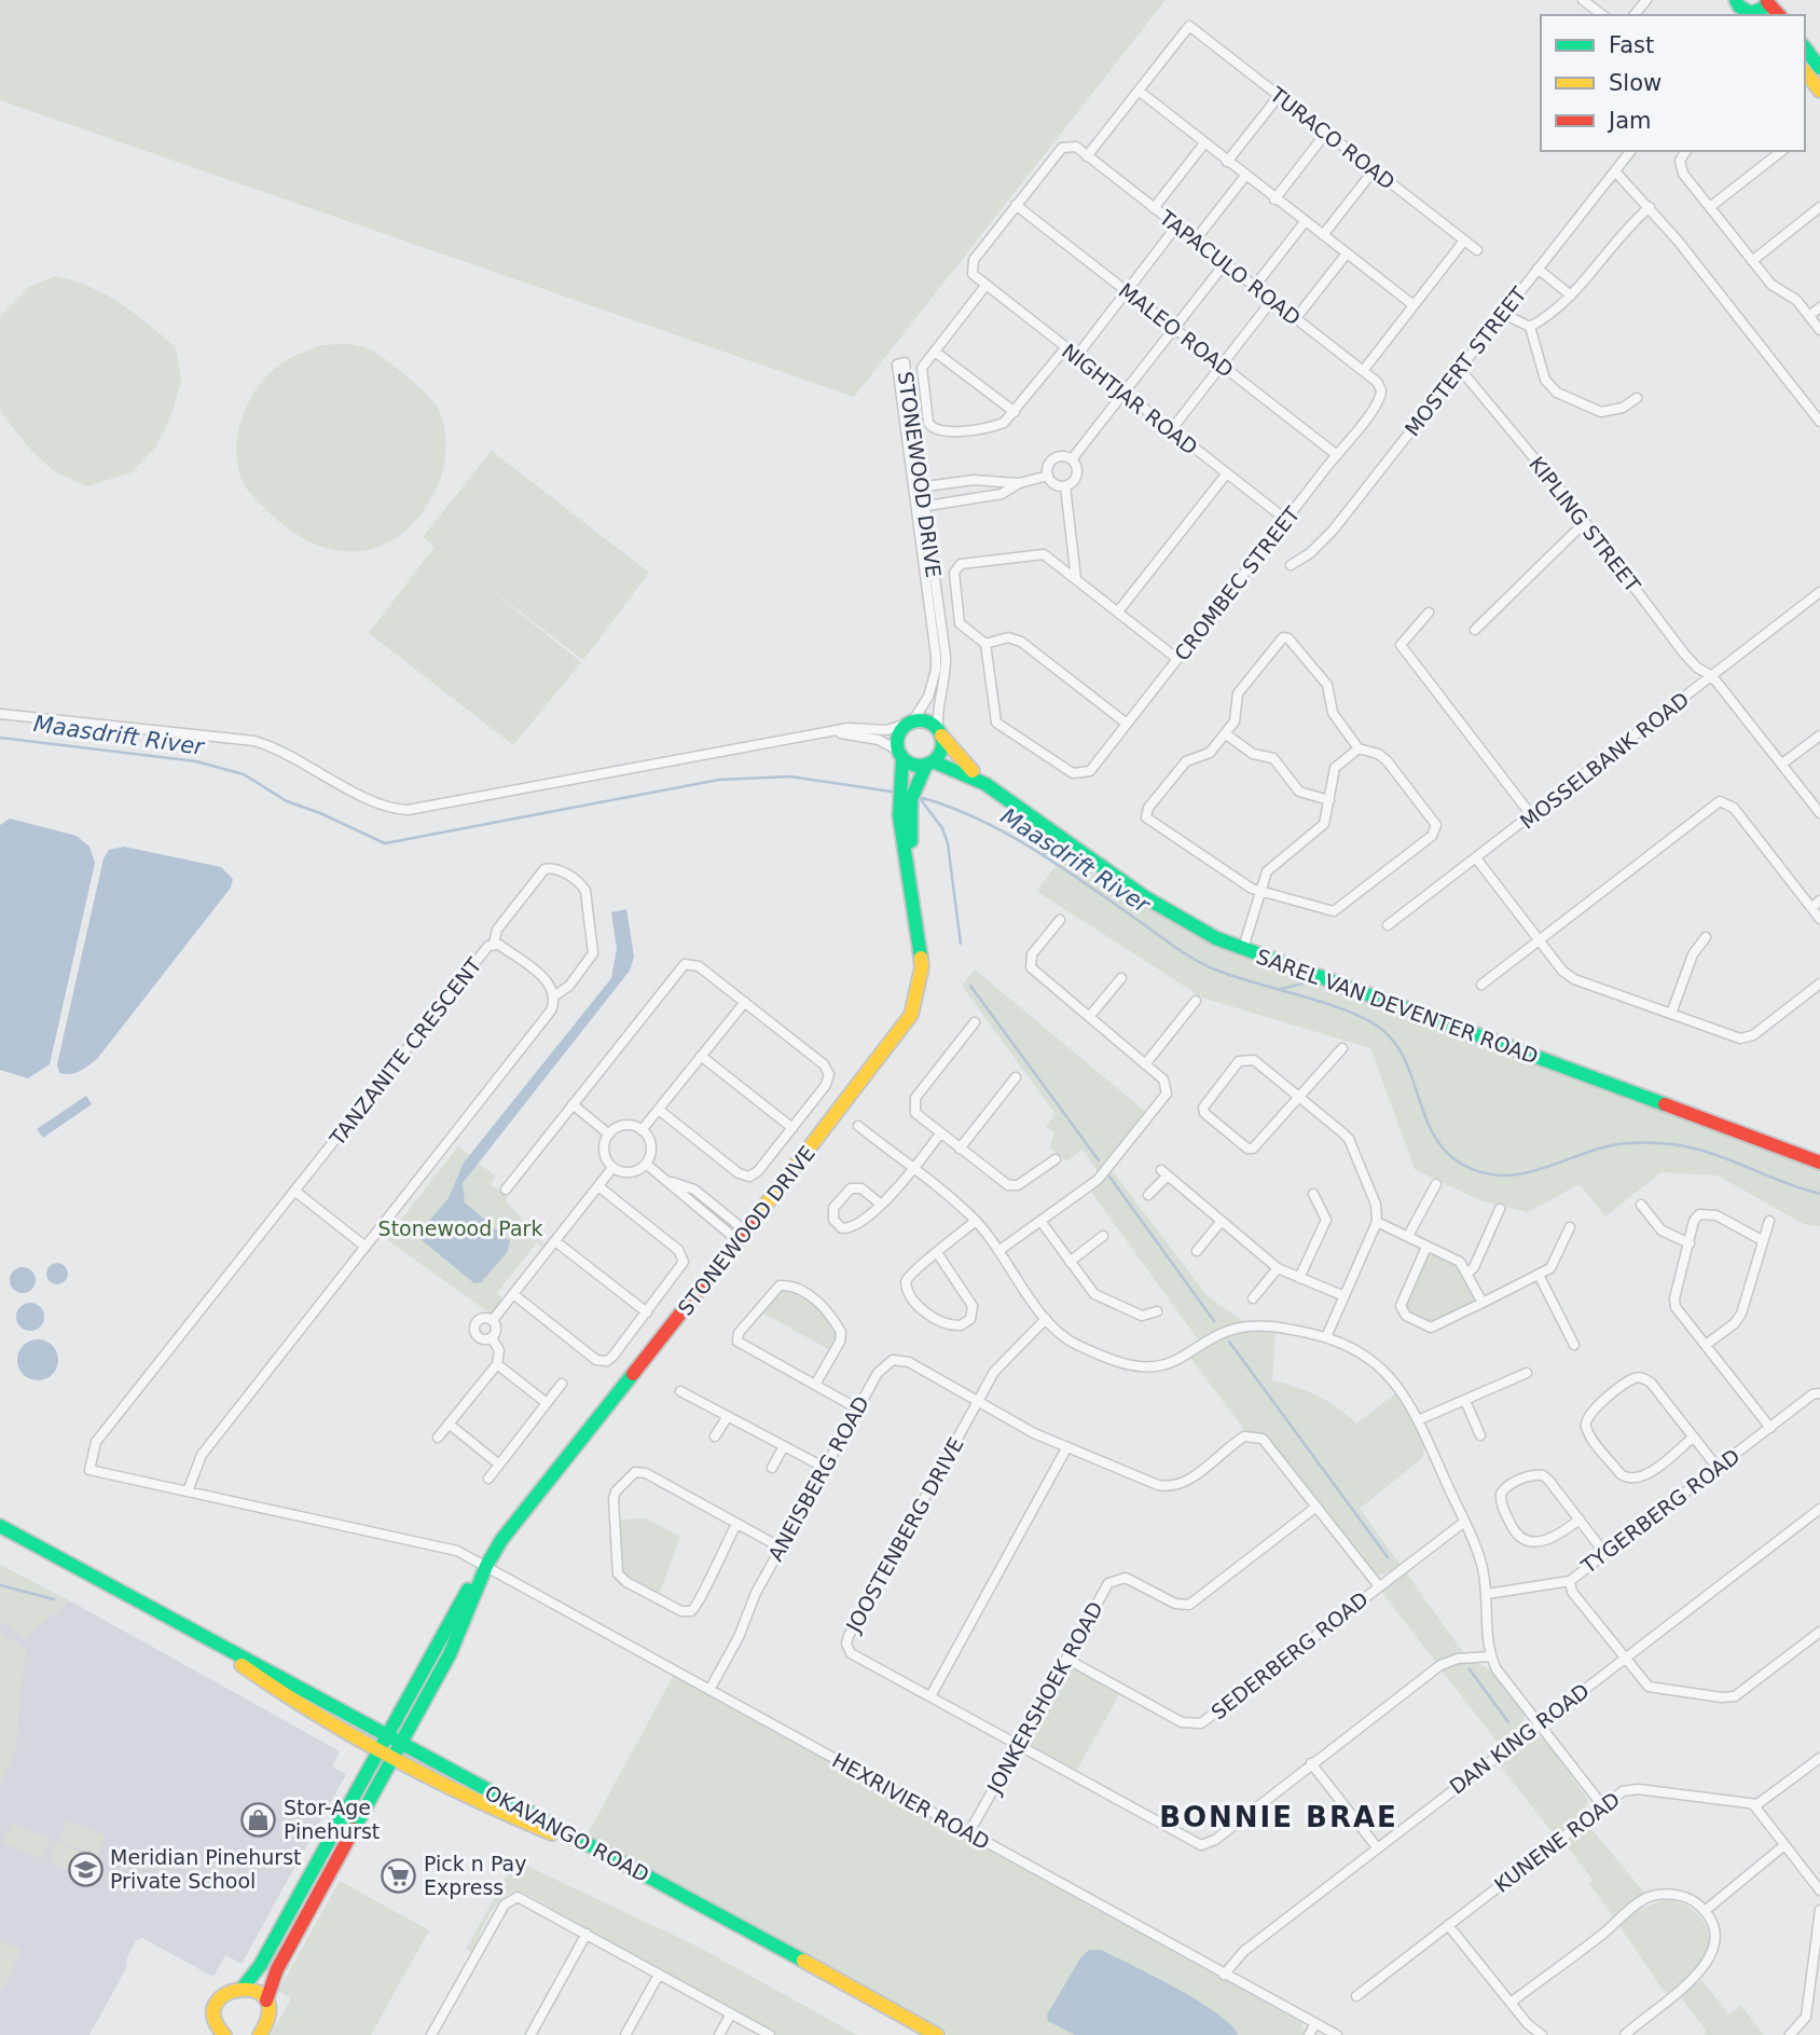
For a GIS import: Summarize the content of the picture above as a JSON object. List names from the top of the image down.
{
  "streets": {
    "street": [
      "TURACO ROAD",
      "TAPACULO ROAD",
      "MALEO ROAD",
      "MOSTERT STREET",
      "NIGHTJAR ROAD",
      "STONEWOOD DRIVE",
      "KIPLING STREET",
      "CROMBEC STREET",
      "MOSSELBANK ROAD",
      "SAREL VAN DEVENTER ROAD",
      "TANZANITE CRESCENT",
      "ANEISBERG ROAD",
      "TYGERBERG ROAD",
      "JOOSTENBERG DRIVE",
      "SEDERBERG ROAD",
      "JONKERSHOEK ROAD",
      "DAN KING ROAD",
      "HEXRIVIER ROAD",
      "OKAVANGO ROAD",
      "KUNENE ROAD"
    ]
  },
  "crossings": [
    ["TAPACULO ROAD", "MALEO ROAD"],
    ["TAPACULO ROAD", "NIGHTJAR ROAD"],
    ["TAPACULO ROAD", "CROMBEC STREET"],
    ["MALEO ROAD", "NIGHTJAR ROAD"],
    ["MALEO ROAD", "CROMBEC STREET"],
    ["MOSTERT STREET", "KIPLING STREET"],
    ["NIGHTJAR ROAD", "CROMBEC STREET"],
    ["STONEWOOD DRIVE", "SAREL VAN DEVENTER ROAD"],
    ["STONEWOOD DRIVE", "HEXRIVIER ROAD"],
    ["STONEWOOD DRIVE", "OKAVANGO ROAD"],
    ["KIPLING STREET", "MOSSELBANK ROAD"],
    ["TANZANITE CRESCENT", "HEXRIVIER ROAD"],
    ["ANEISBERG ROAD", "JOOSTENBERG DRIVE"],
    ["ANEISBERG ROAD", "HEXRIVIER ROAD"],
    ["JOOSTENBERG DRIVE", "JONKERSHOEK ROAD"],
    ["SEDERBERG ROAD", "JONKERSHOEK ROAD"],
    ["JONKERSHOEK ROAD", "HEXRIVIER ROAD"],
    ["DAN KING ROAD", "HEXRIVIER ROAD"]
  ],
  "districts": ["BONNIE BRAE"],
  "water": ["Maasdrift River"],
  "parks": ["Stonewood Park"],
  "places": {
    "shop": ["Stor-Age Pinehurst"],
    "school or university": ["Meridian Pinehurst Private School"],
    "supermarket": ["Pick n Pay Express"]
  },
  "legend": ["Fast", "Slow", "Jam"]
}
